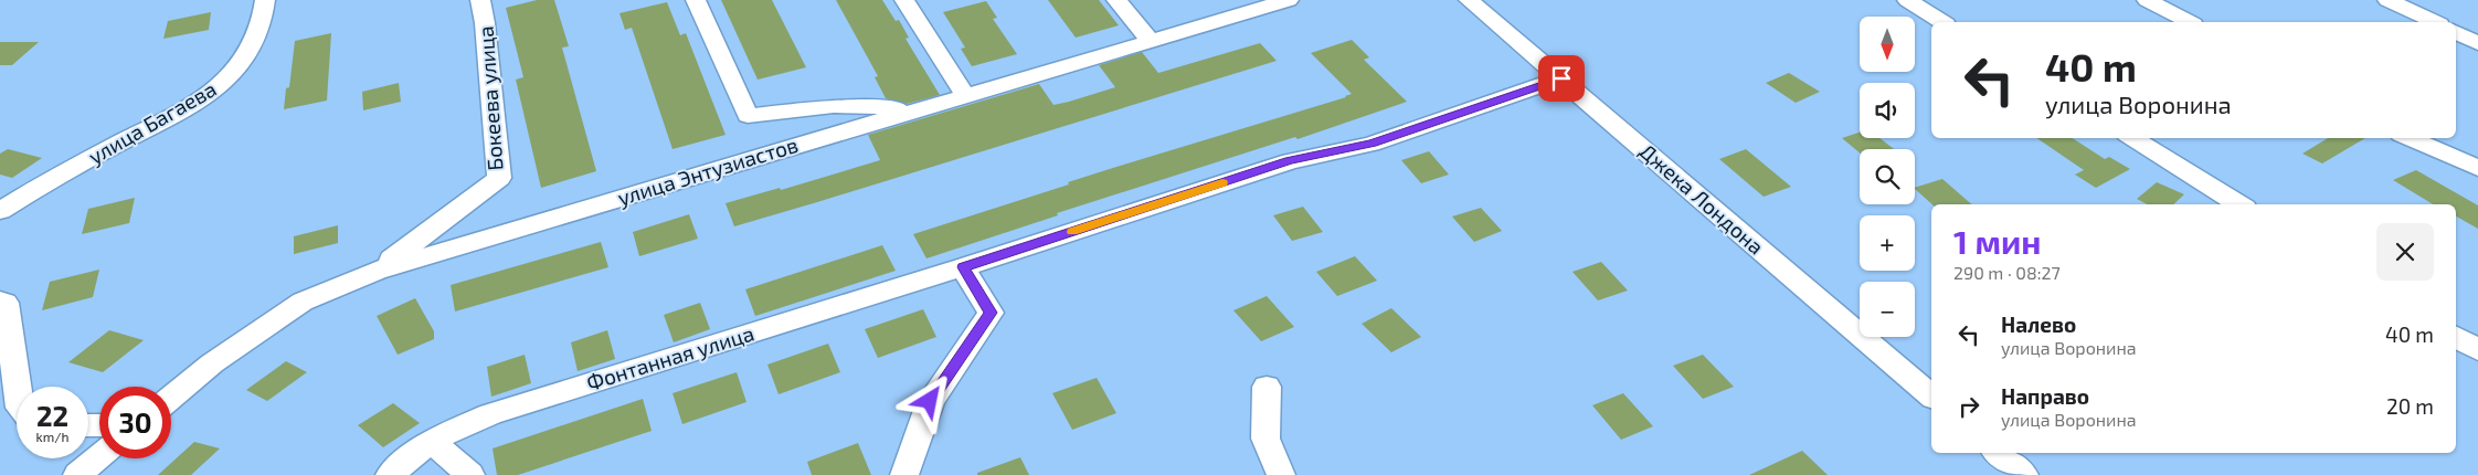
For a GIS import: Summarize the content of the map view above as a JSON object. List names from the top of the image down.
{
  "streets": {
    "street": [
      "Бокеева улица",
      "улица Багаева",
      "улица Энтузиастов",
      "Джека Лондона",
      "Фонтанная улица"
    ]
  },
  "crossings": [
    ["Бокеева улица", "улица Энтузиастов"],
    ["Джека Лондона", "Фонтанная улица"]
  ],
  "north": "bottom",
  "page": {
    "map_buttons": ["+", "−"],
    "turn": ["40 m", "улица Воронина"],
    "heading": ["1 мин", "290 m · 08:27"],
    "list": [
      {
        "name": "Налево",
        "note": "улица Воронина",
        "value": "40 m"
      },
      {
        "name": "Направо",
        "note": "улица Воронина",
        "value": "20 m"
      }
    ],
    "speed": "22 km/h",
    "limit": "30"
  }
}
